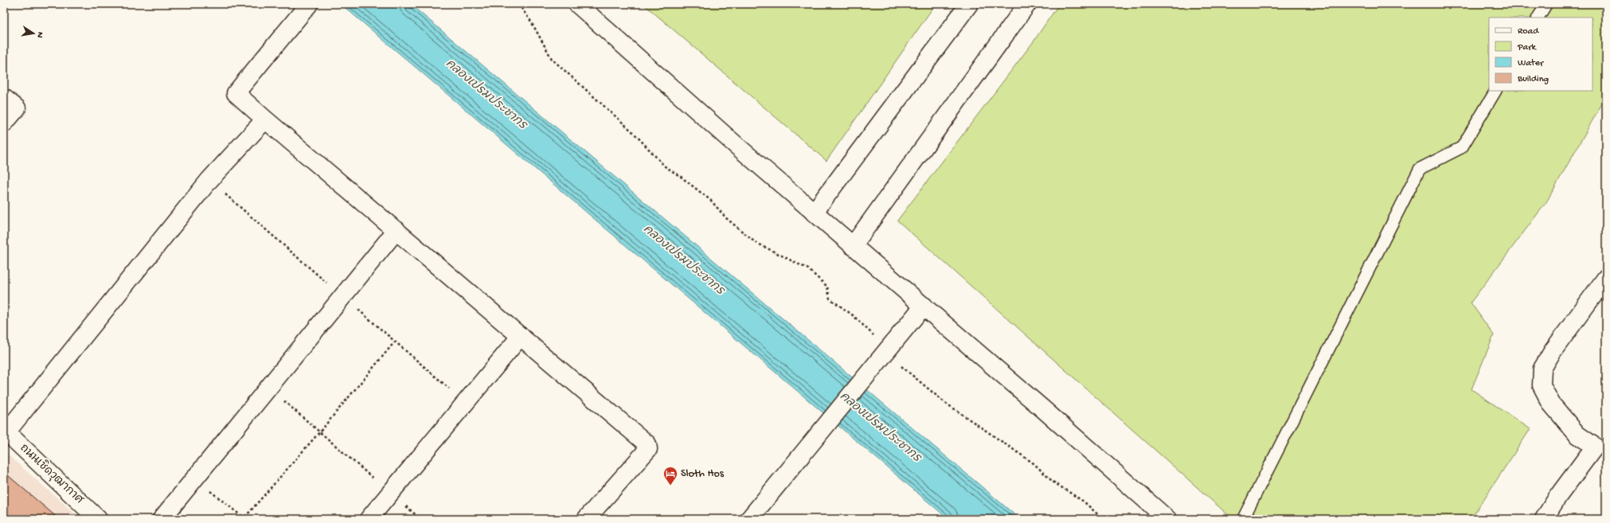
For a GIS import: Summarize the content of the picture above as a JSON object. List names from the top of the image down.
{
  "streets": {
    "street": ["ถนนเชิดวุฒากาศ"]
  },
  "water": ["คลองเปรมประชากร"],
  "places": {
    "hotel": ["Sloth Hos"]
  },
  "legend": [
    "Road",
    "Park",
    "Water",
    "Building"
  ],
  "north": "right"
}
